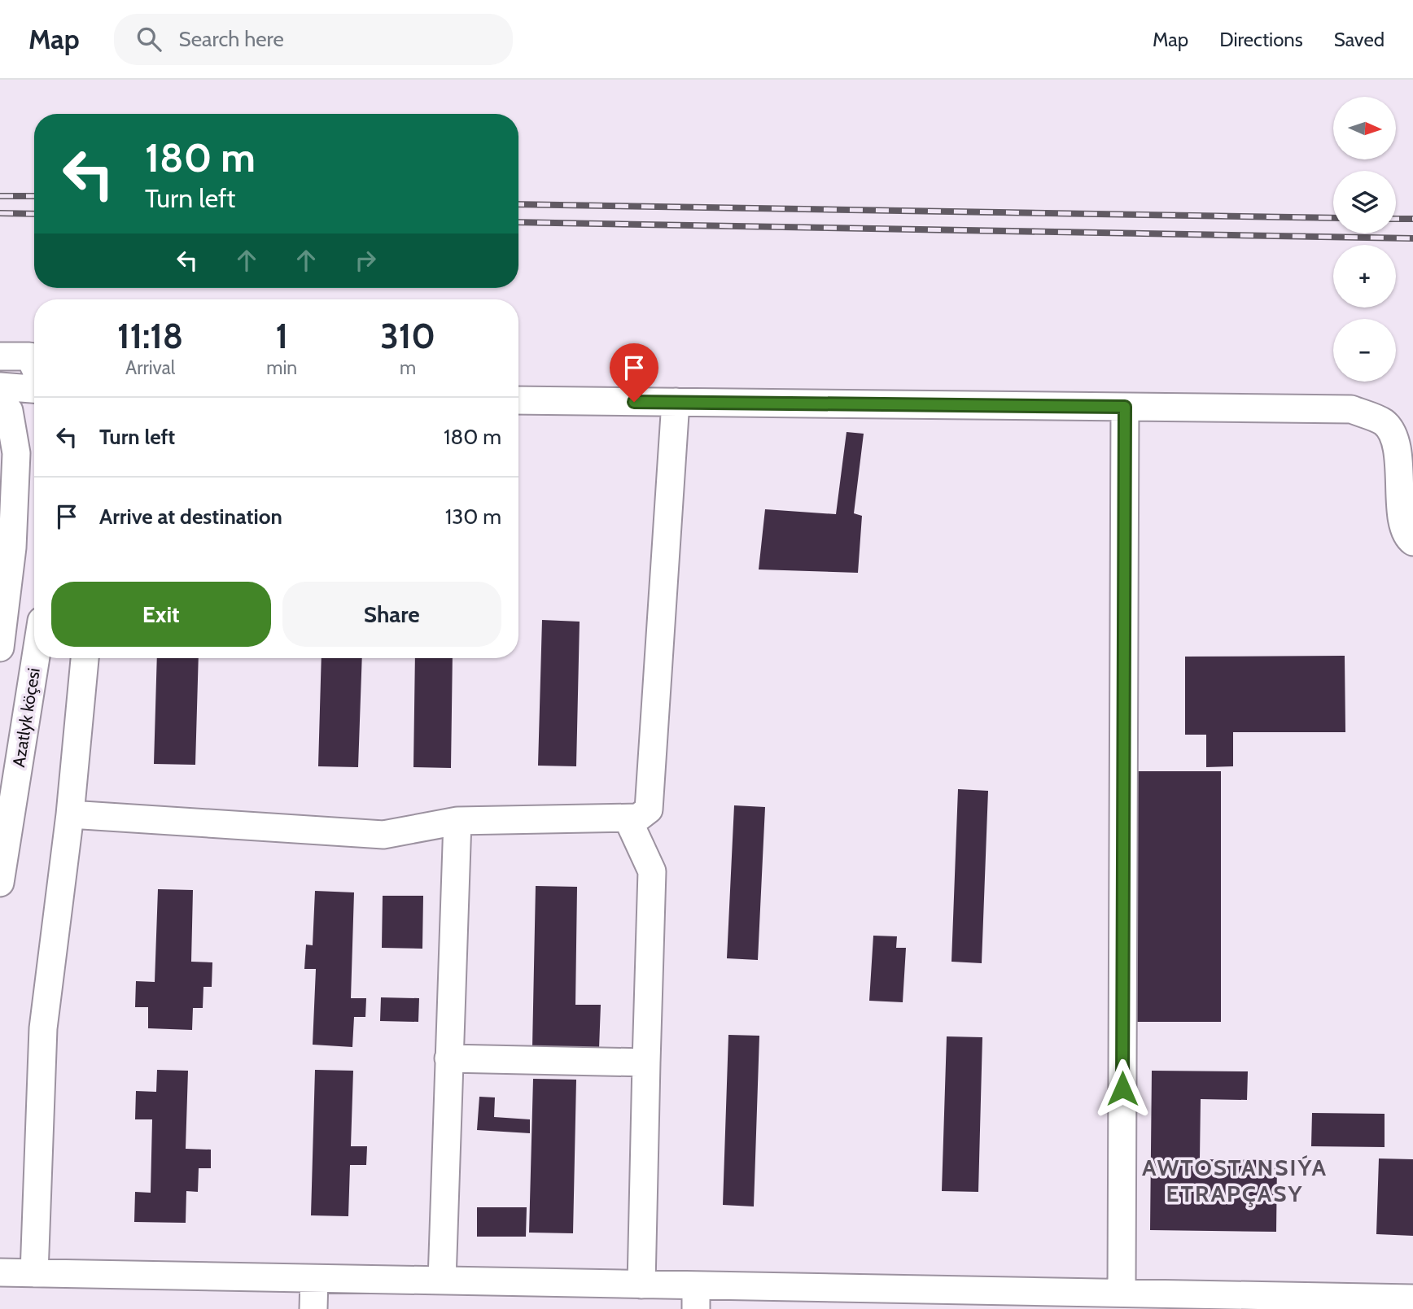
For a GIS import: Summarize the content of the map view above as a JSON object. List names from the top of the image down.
{
  "streets": {
    "street": ["Azatlyk köçesi"]
  },
  "districts": ["AWTOSTANSIÝA ETRAPÇASY"],
  "north": "right",
  "page": {
    "header": "Map",
    "search": "Search here",
    "nav": ["Map", "Directions", "Saved"],
    "map_buttons": ["+", "−"],
    "turn": ["180 m", "Turn left"],
    "eta": [
      "11:18",
      "Arrival",
      "1",
      "min",
      "310",
      "m"
    ],
    "list": [
      {
        "name": "Turn left",
        "value": "180 m"
      },
      {
        "name": "Arrive at destination",
        "value": "130 m"
      }
    ],
    "buttons": ["Exit", "Share"]
  }
}
